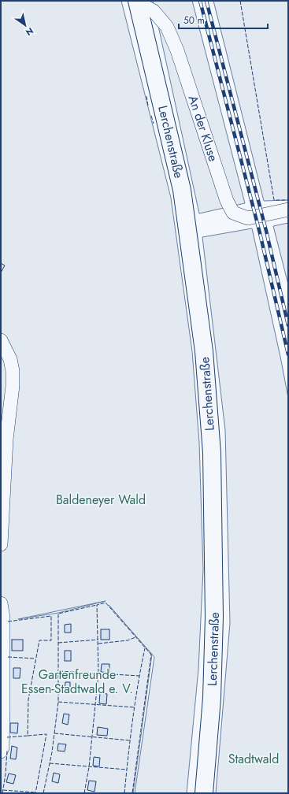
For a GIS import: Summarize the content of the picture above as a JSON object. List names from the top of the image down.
{
  "streets": {
    "main road": ["Lerchenstraße"],
    "street": ["An der Kluse"]
  },
  "crossings": [
    ["An der Kluse", "Lerchenstraße"]
  ],
  "parks": ["Baldeneyer Wald", "Gartenfreunde Essen-Stadtwald e. V.", "Stadtwald"],
  "scale_bar": "50 m",
  "north": "bottom right"
}
